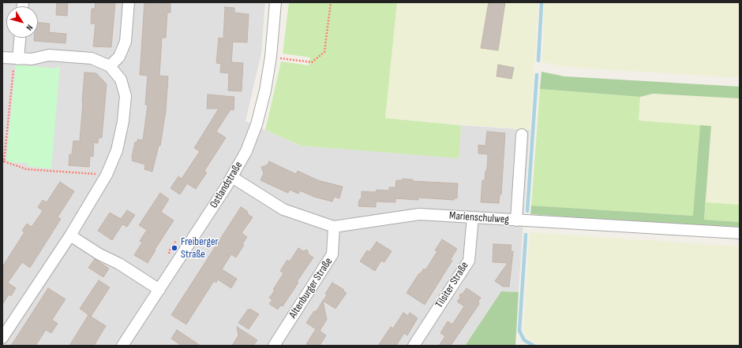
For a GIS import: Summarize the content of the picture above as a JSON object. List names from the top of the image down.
{
  "streets": {
    "street": [
      "Ostlandstraße",
      "Marienschulweg",
      "Tilsiter Straße",
      "Altenburger Straße"
    ]
  },
  "crossings": [
    ["Ostlandstraße", "Marienschulweg"],
    ["Marienschulweg", "Tilsiter Straße"],
    ["Marienschulweg", "Altenburger Straße"]
  ],
  "places": ["Freiberger Straße"],
  "north": "bottom right"
}
